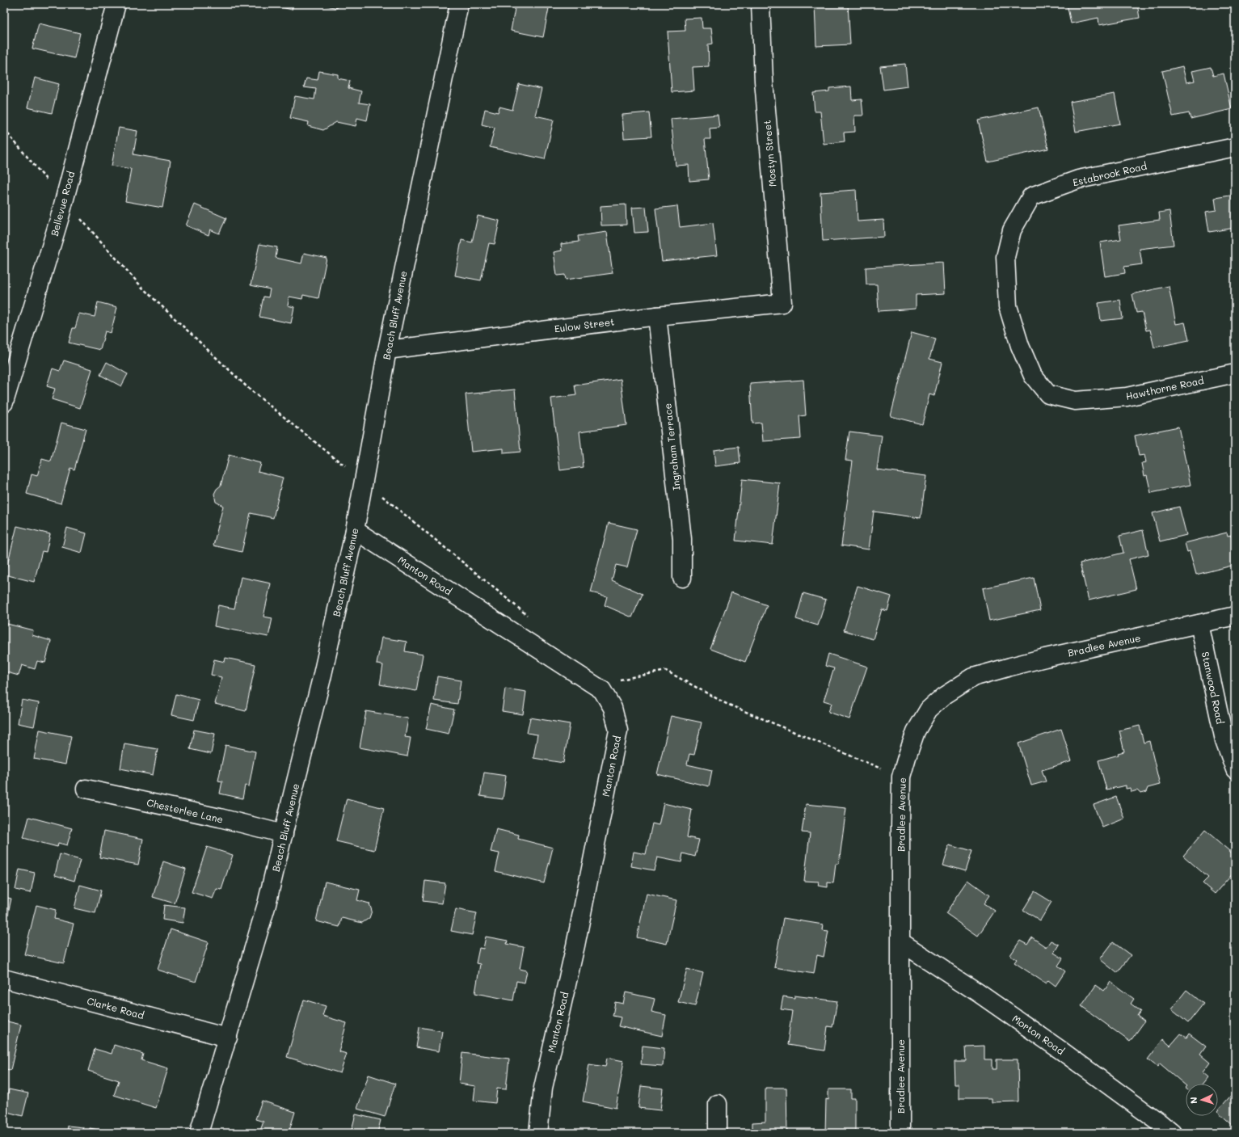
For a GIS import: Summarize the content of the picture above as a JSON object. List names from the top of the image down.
{
  "streets": {
    "street": [
      "Mostyn Street",
      "Estabrook Road",
      "Bellevue Road",
      "Beach Bluff Avenue",
      "Eulow Street",
      "Hawthorne Road",
      "Ingraham Terrace",
      "Manton Road",
      "Bradlee Avenue",
      "Stanwood Road",
      "Chesterlee Lane",
      "Clarke Road",
      "Morton Road"
    ]
  },
  "crossings": [
    ["Mostyn Street", "Eulow Street"],
    ["Estabrook Road", "Hawthorne Road"],
    ["Beach Bluff Avenue", "Eulow Street"],
    ["Beach Bluff Avenue", "Manton Road"],
    ["Beach Bluff Avenue", "Chesterlee Lane"],
    ["Beach Bluff Avenue", "Clarke Road"],
    ["Eulow Street", "Ingraham Terrace"],
    ["Bradlee Avenue", "Stanwood Road"],
    ["Bradlee Avenue", "Morton Road"]
  ],
  "north": "left"
}
